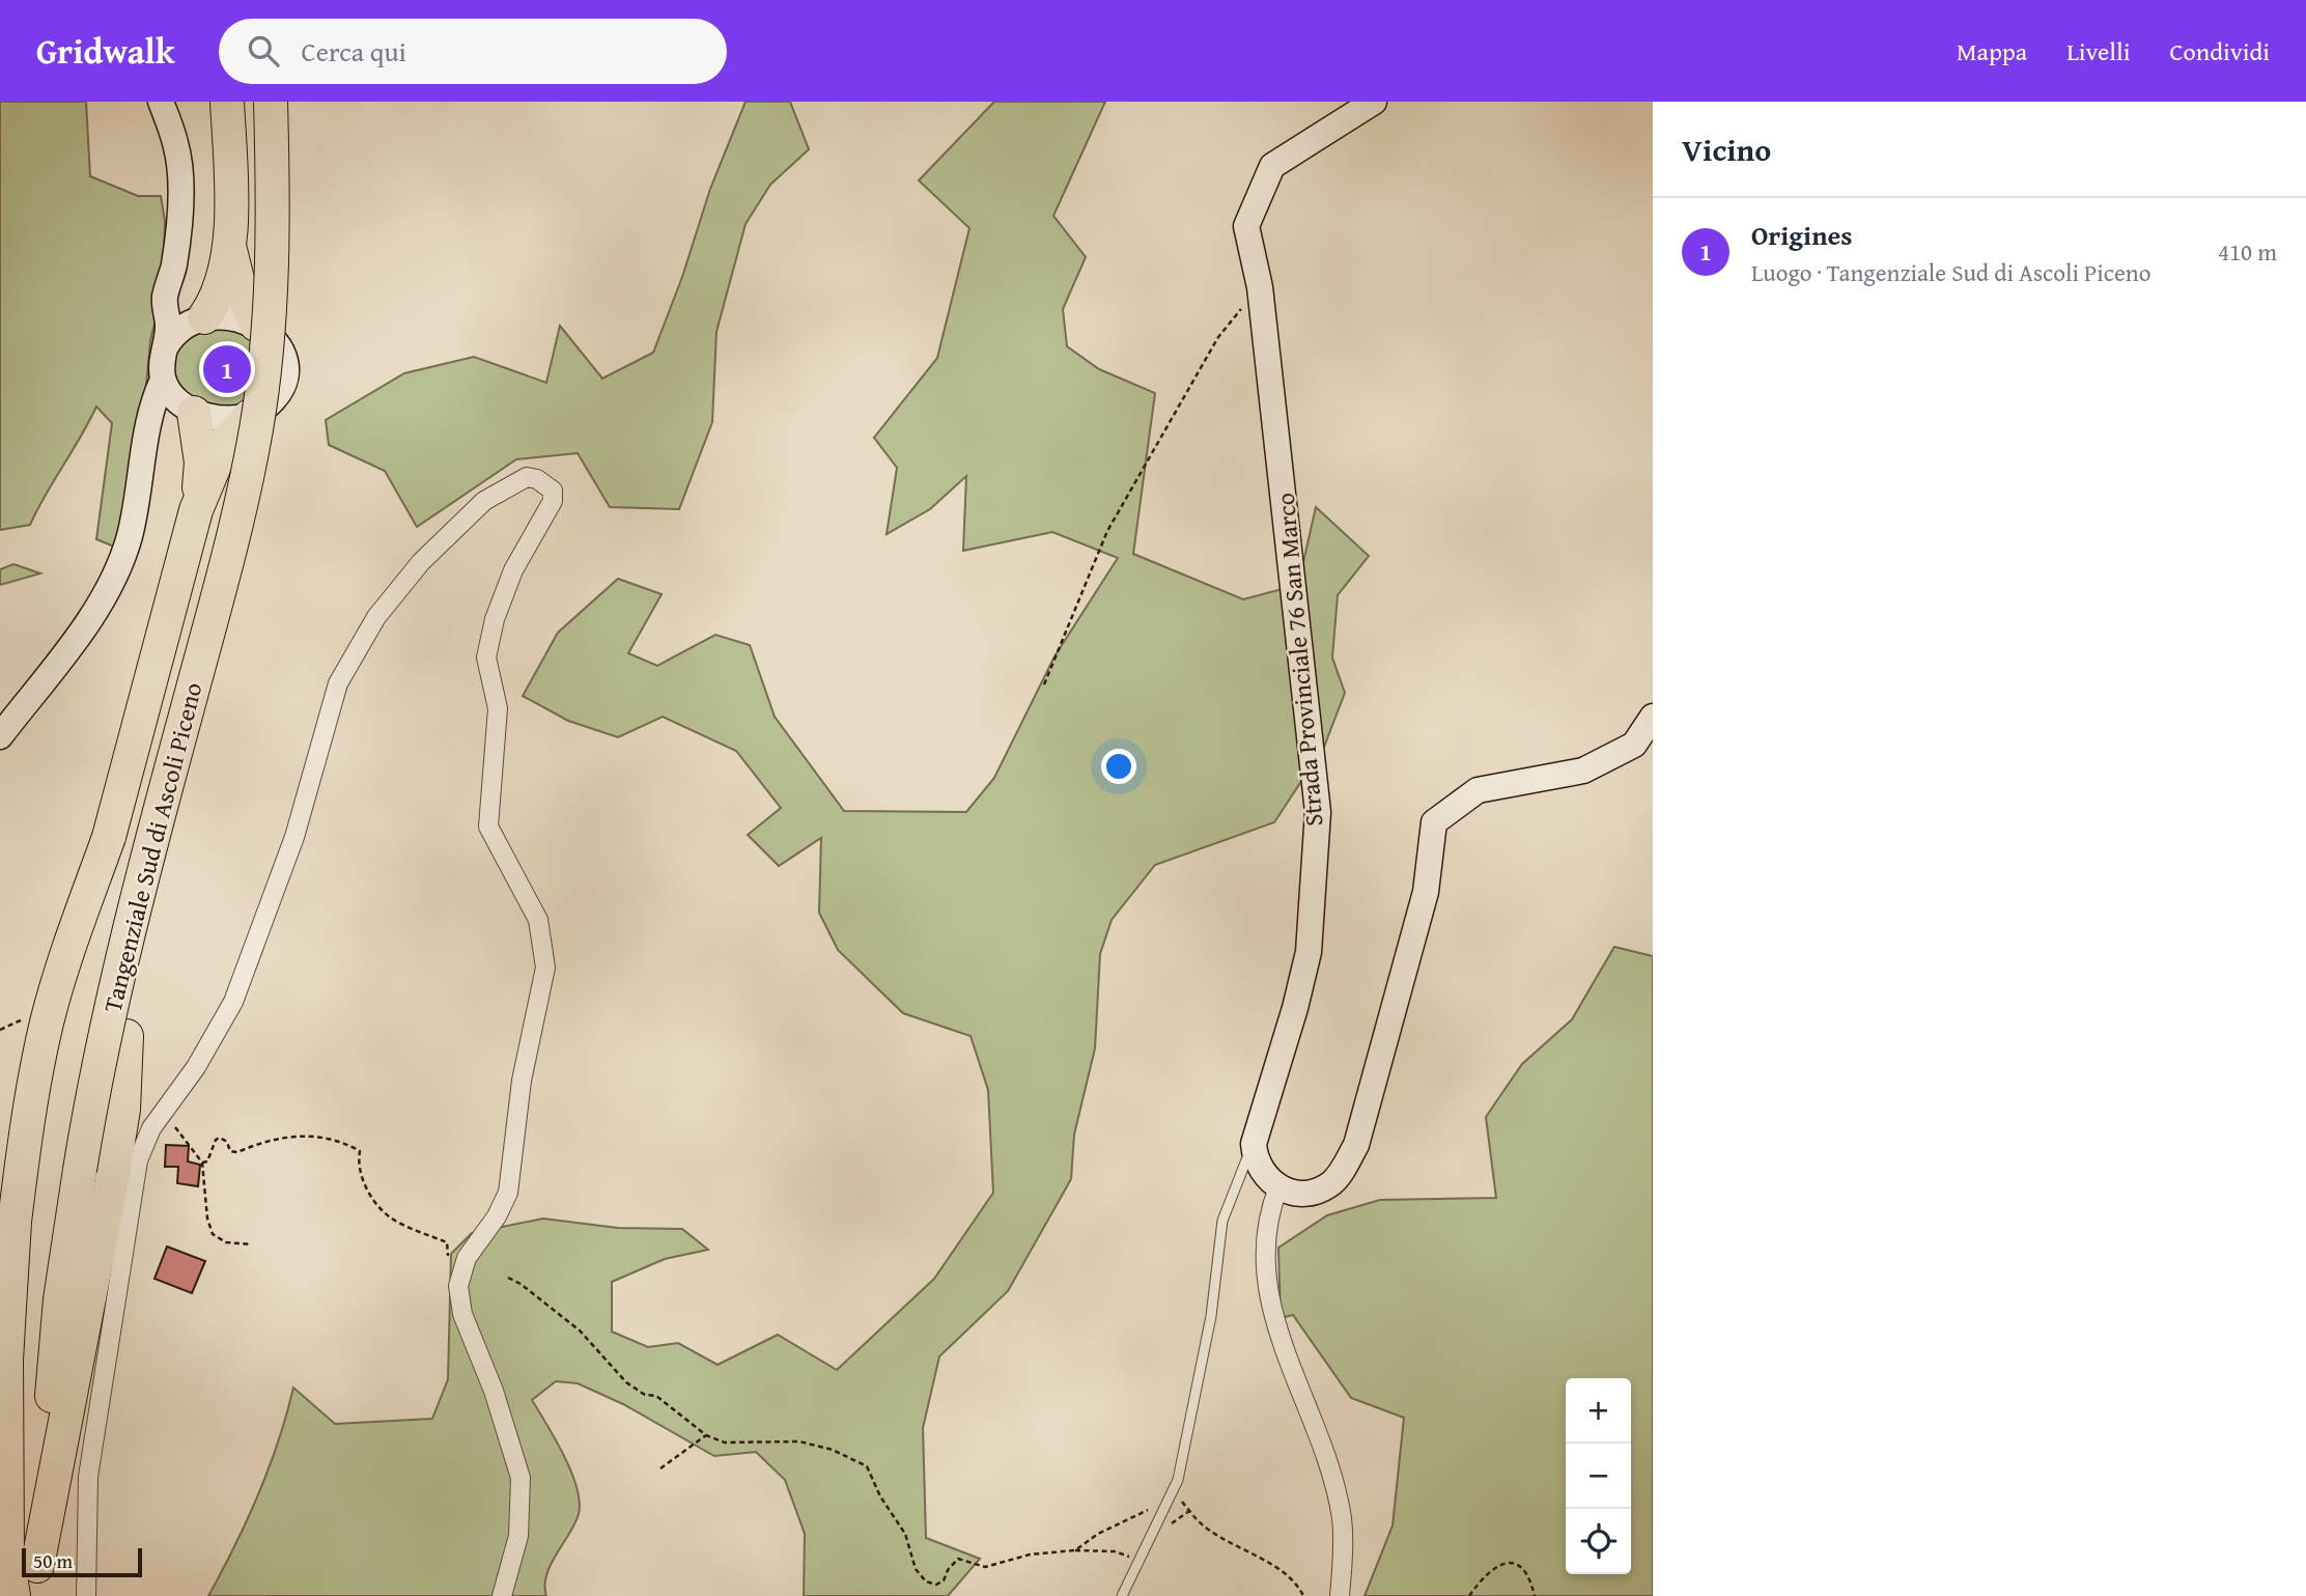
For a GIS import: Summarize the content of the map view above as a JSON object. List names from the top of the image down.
{
  "streets": {
    "highway": ["Tangenziale Sud di Ascoli Piceno"],
    "street": ["Strada Provinciale 76 San Marco"]
  },
  "scale_bar": "50 m",
  "page": {
    "header": "Gridwalk",
    "search": "Cerca qui",
    "nav": ["Mappa", "Livelli", "Condividi"],
    "heading": "Vicino",
    "list": [
      {
        "mark": "1",
        "name": "Origines",
        "note": "Luogo · Tangenziale Sud di Ascoli Piceno",
        "value": "410 m"
      }
    ],
    "pins": "1",
    "map_buttons": ["+", "−"],
    "scale": "50 m"
  }
}
